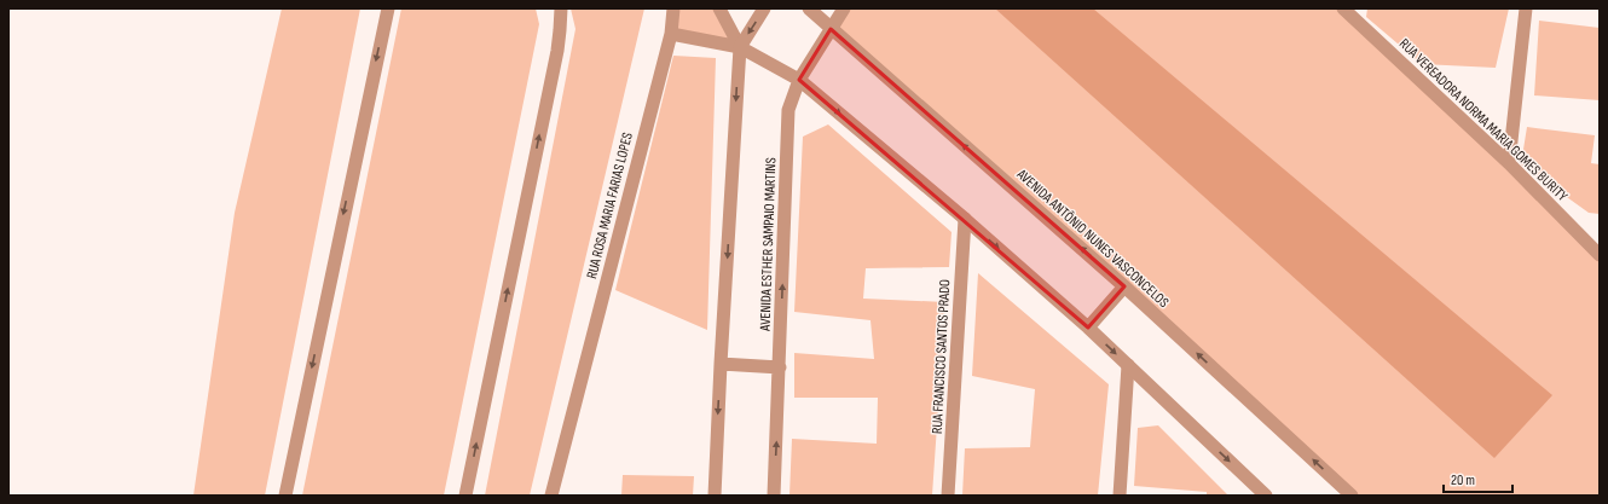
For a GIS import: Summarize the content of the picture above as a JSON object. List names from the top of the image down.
{
  "streets": {
    "street": [
      "RUA VEREADORA NORMA MARIA GOMES BURITY",
      "RUA ROSA MARIA FARIAS LOPES",
      "AVENIDA ANTÔNIO NUNES VASCONCELOS",
      "AVENIDA ESTHER SAMPAIO MARTINS",
      "RUA FRANCISCO SANTOS PRADO"
    ]
  },
  "crossings": [
    ["AVENIDA ANTÔNIO NUNES VASCONCELOS", "AVENIDA ESTHER SAMPAIO MARTINS"]
  ],
  "scale_bar": "20 m"
}
